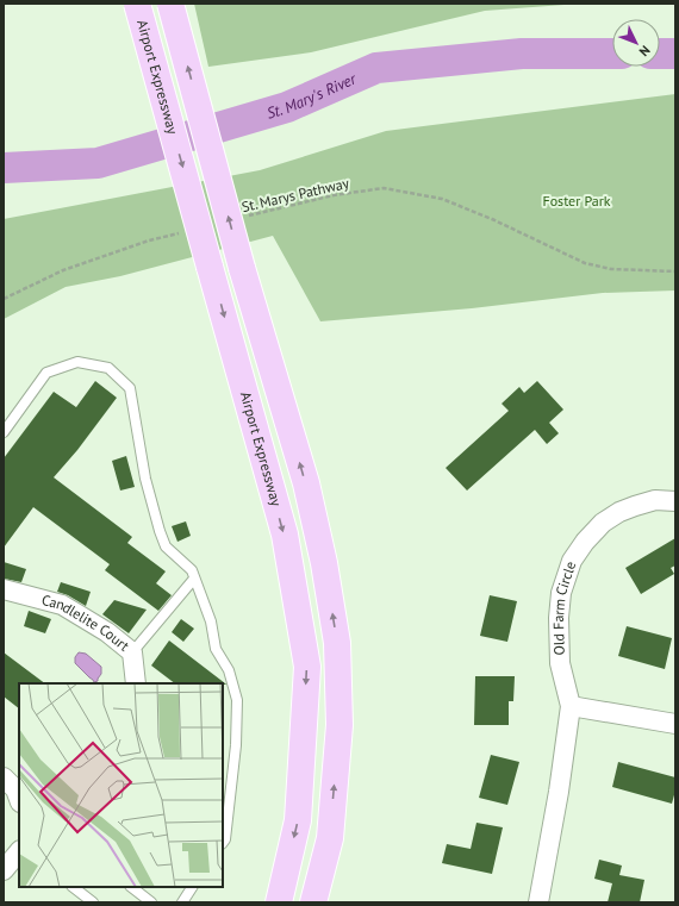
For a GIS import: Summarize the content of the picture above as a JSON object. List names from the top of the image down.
{
  "streets": {
    "main road": ["Airport Expressway"],
    "street": ["Old Farm Circle", "Candlelite Court"],
    "path": ["St. Marys Pathway"]
  },
  "water": ["St. Mary's River"],
  "parks": ["Foster Park"],
  "north": "bottom right"
}
